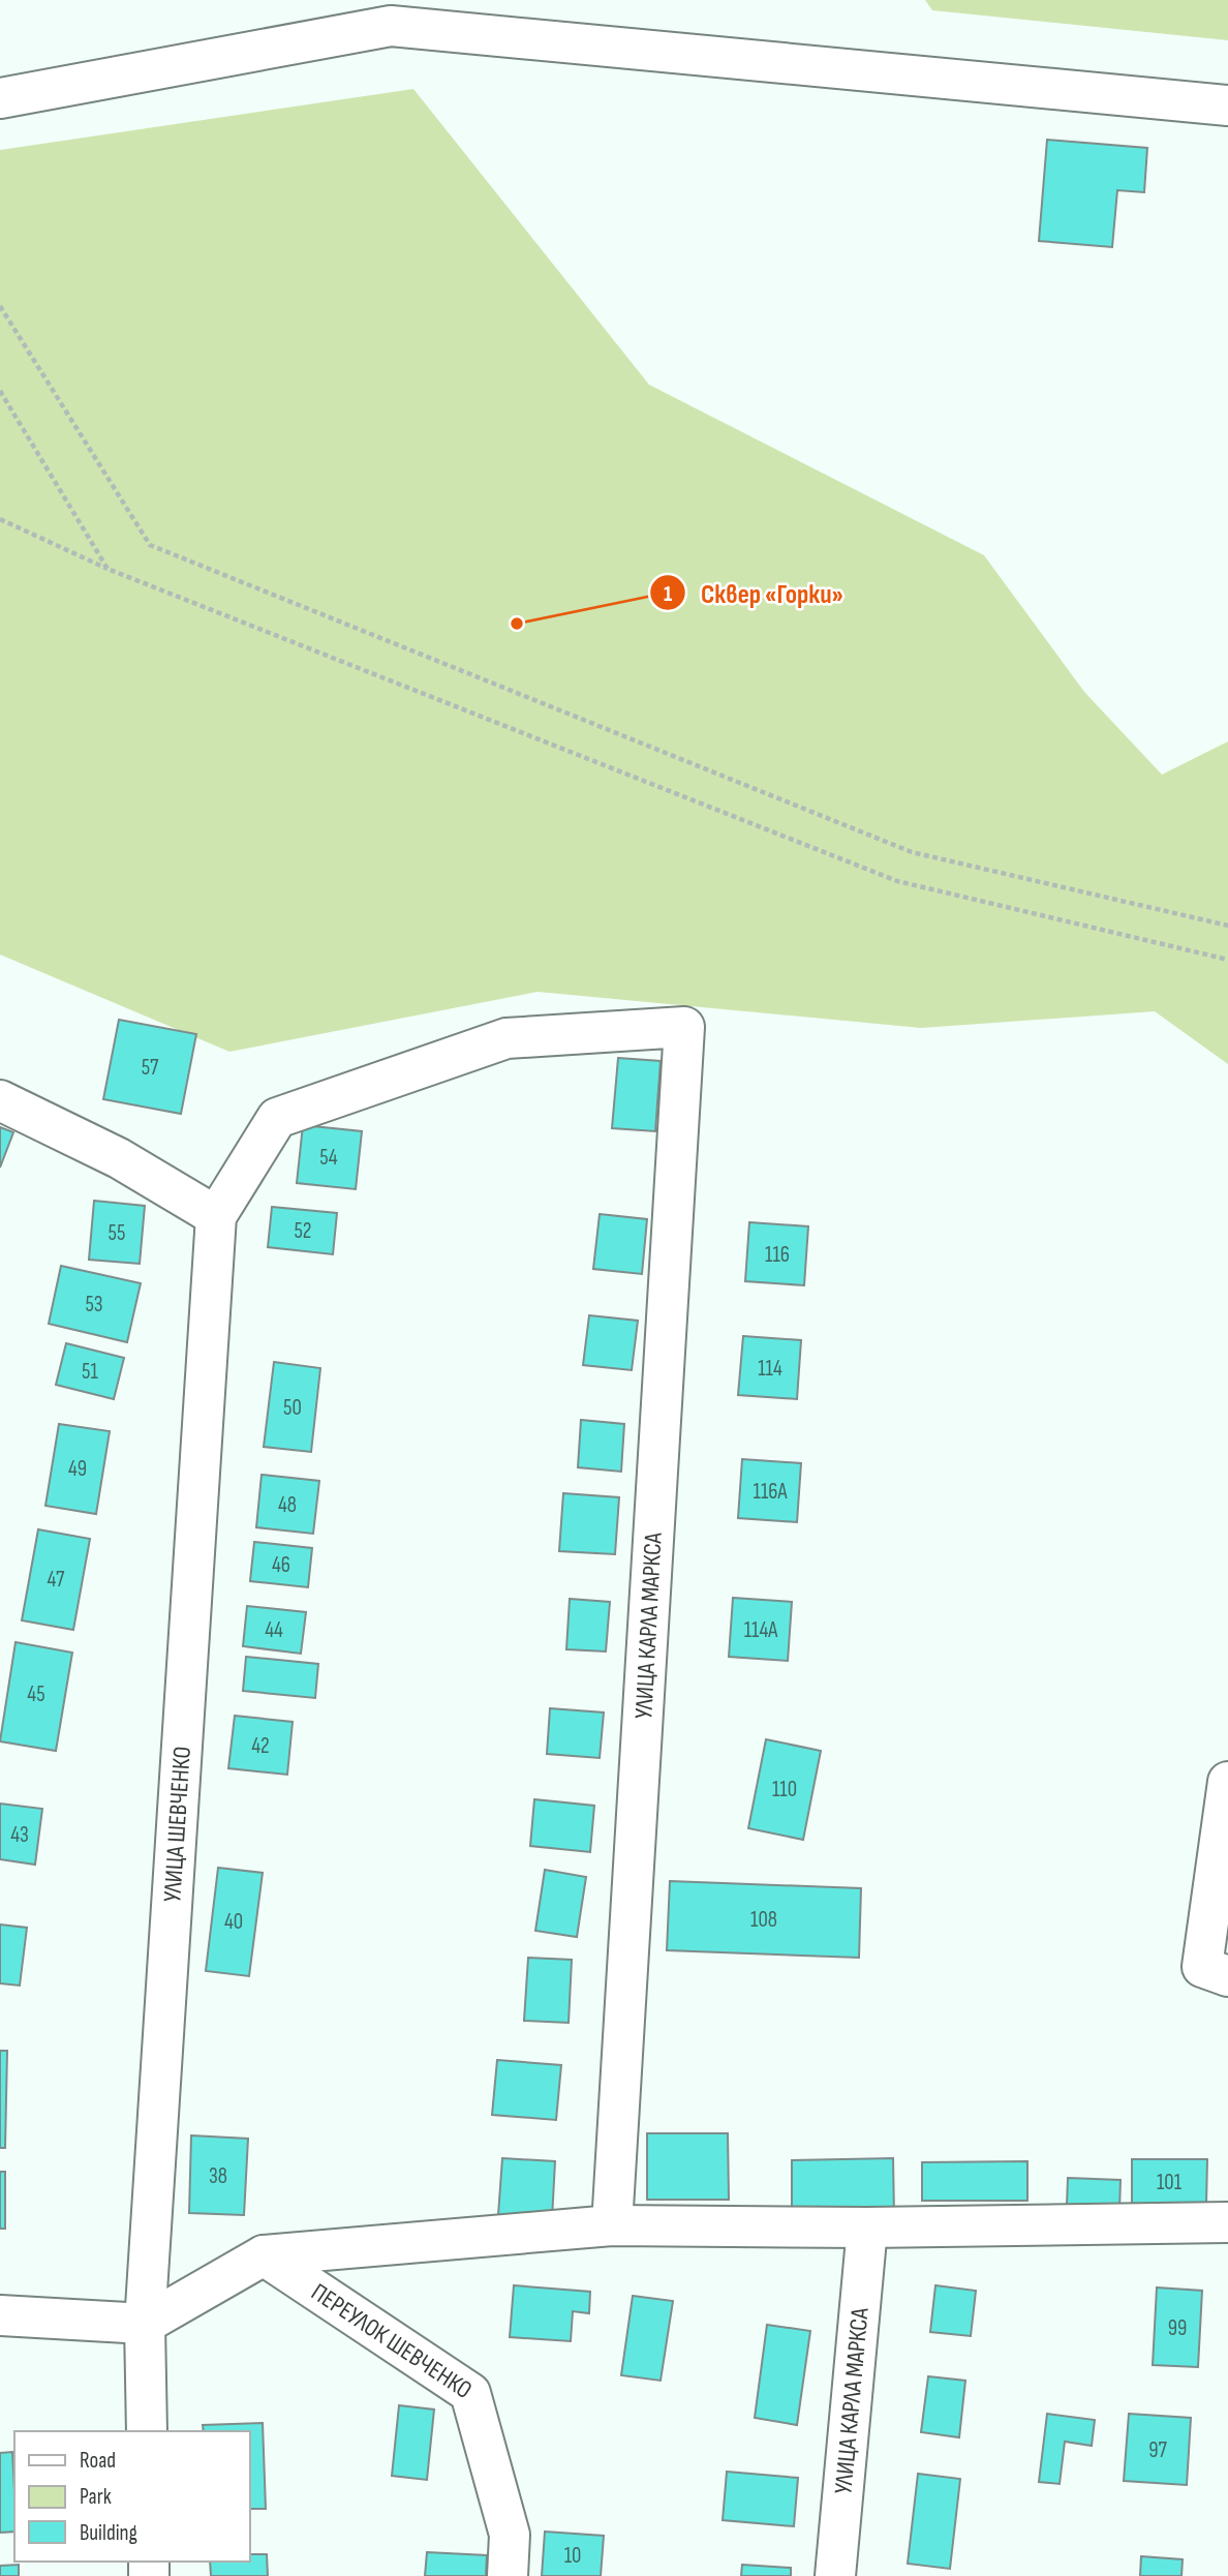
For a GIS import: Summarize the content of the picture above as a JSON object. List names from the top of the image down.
{
  "streets": {
    "street": ["УЛИЦА КАРЛА МАРКСА", "УЛИЦА ШЕВЧЕНКО", "ПЕРЕУЛОК ШЕВЧЕНКО"]
  },
  "crossings": [
    ["УЛИЦА КАРЛА МАРКСА", "УЛИЦА ШЕВЧЕНКО"]
  ],
  "places": ["Сквер «Горки»"],
  "house_numbers": [
    "57",
    "54",
    "52",
    "55",
    "116",
    "53",
    "114",
    "51",
    "50",
    "49",
    "116А",
    "48",
    "46",
    "47",
    "44",
    "114А",
    "45",
    "42",
    "110",
    "43",
    "108",
    "40",
    "38",
    "101",
    "99",
    "97",
    "10"
  ],
  "legend": ["Road", "Park", "Building"]
}
